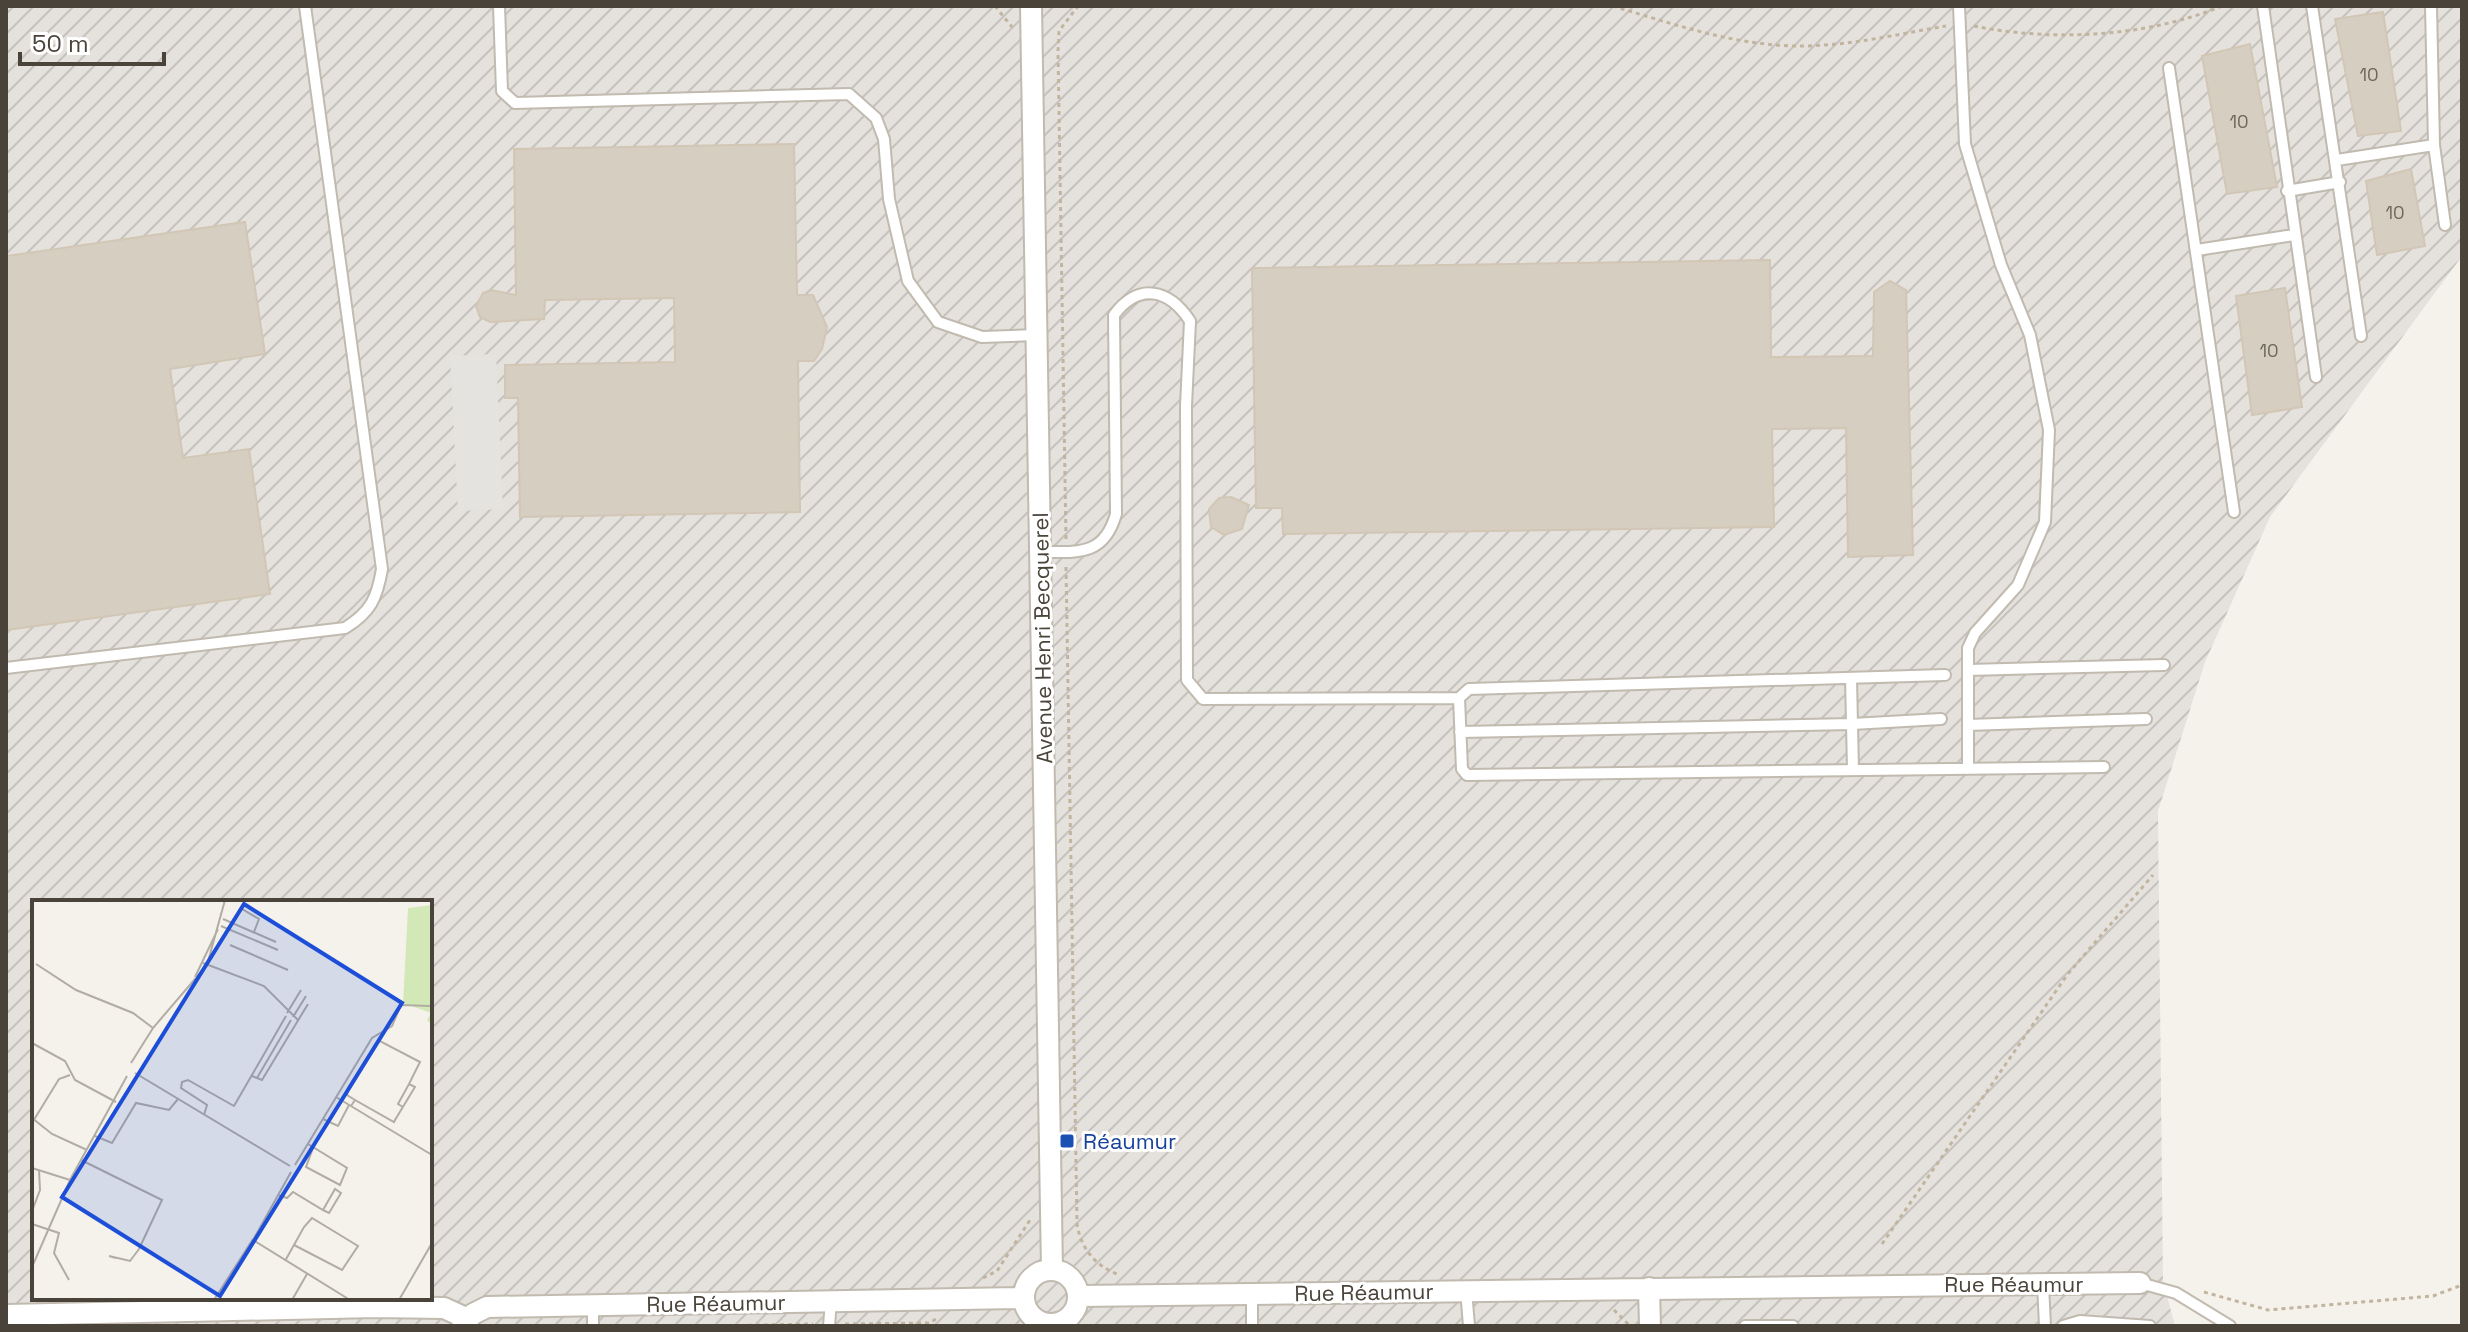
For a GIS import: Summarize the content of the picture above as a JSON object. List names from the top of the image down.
{
  "streets": {
    "street": ["Avenue Henri Becquerel", "Rue Réaumur"]
  },
  "crossings": [
    ["Avenue Henri Becquerel", "Rue Réaumur"]
  ],
  "places": {
    "transit": ["Réaumur"]
  },
  "house_numbers": [
    "10",
    "10",
    "10",
    "10"
  ],
  "scale_bar": "50 m"
}
